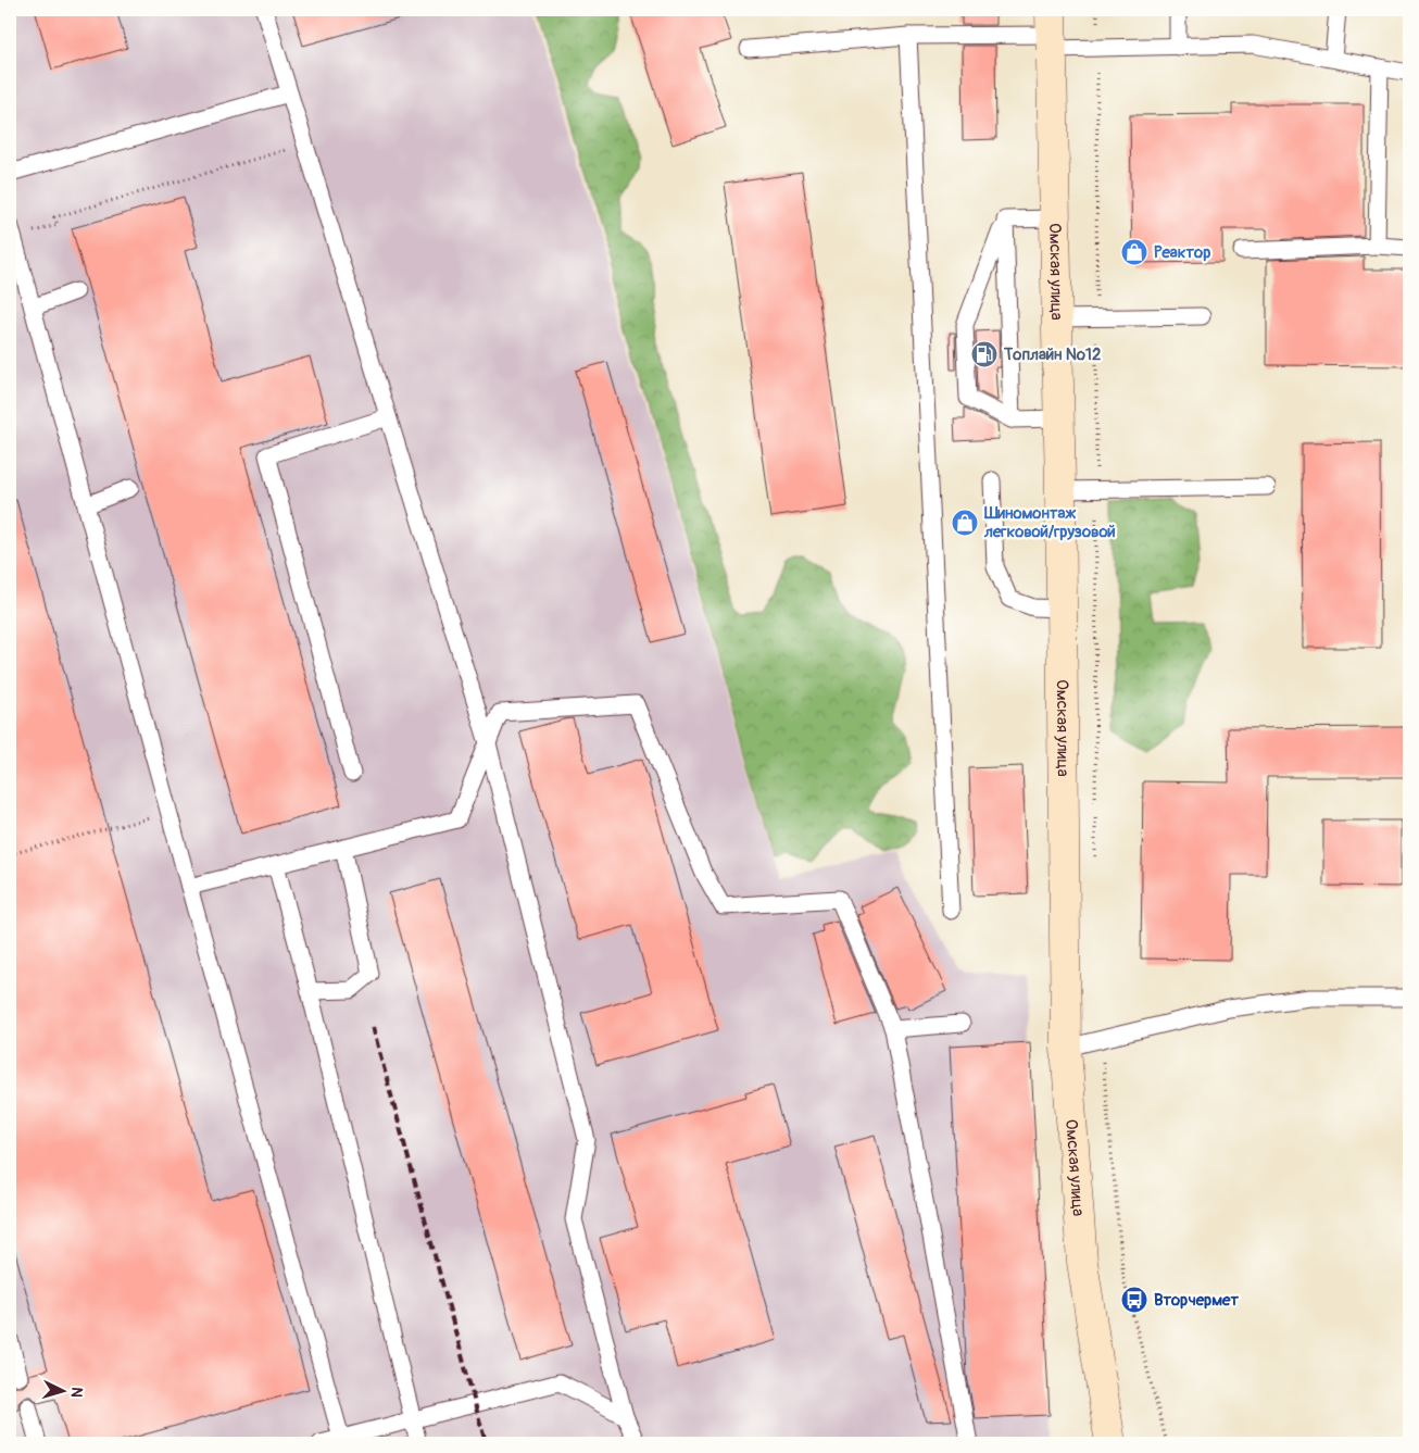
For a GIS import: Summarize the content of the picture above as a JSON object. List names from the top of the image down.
{
  "streets": {
    "street": ["Омская улица"]
  },
  "places": {
    "shop": ["Реактор", "Шиномонтаж легковой/грузовой"],
    "fuel station": ["Топлайн №12"],
    "bus stop": ["Вторчермет"]
  },
  "north": "right"
}
